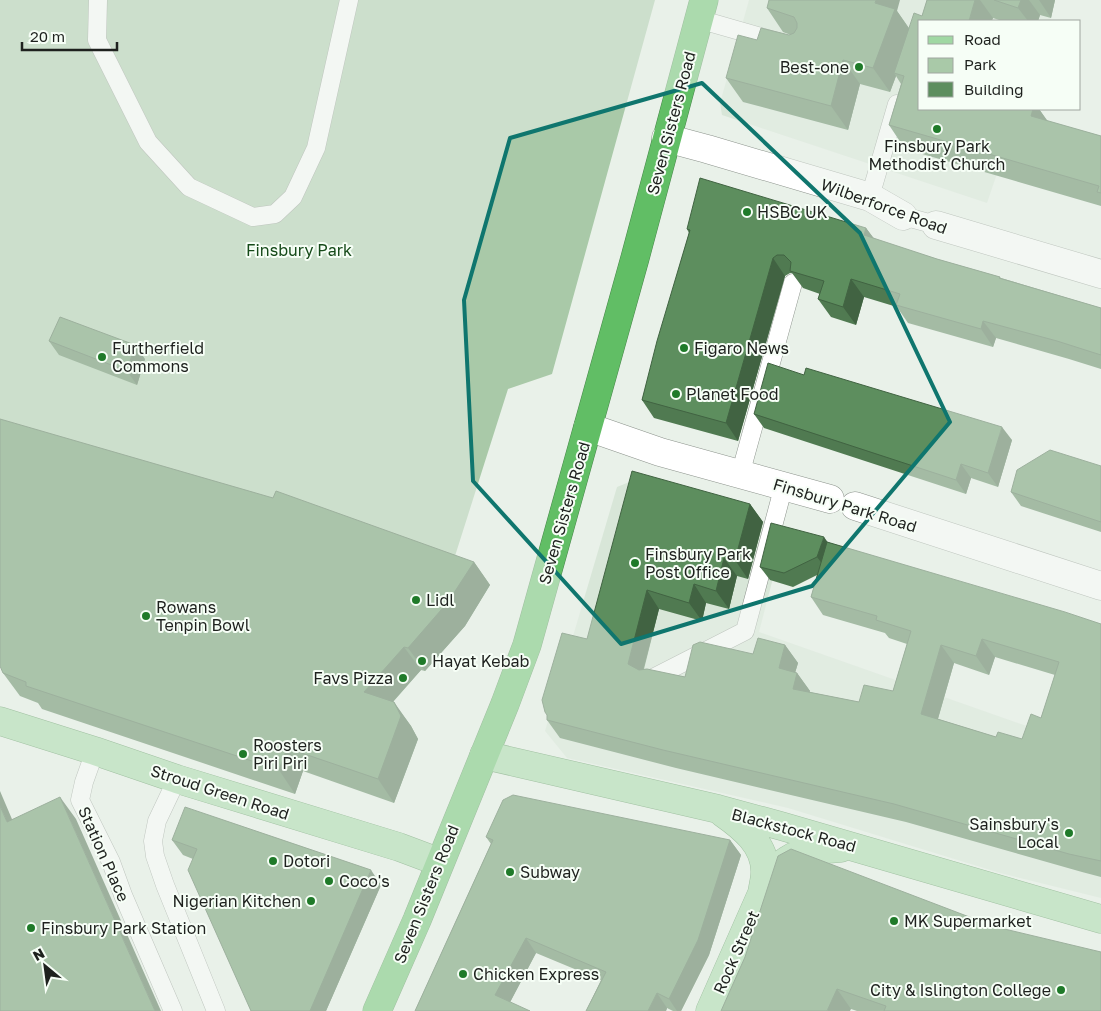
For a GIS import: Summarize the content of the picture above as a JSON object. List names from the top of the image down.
{
  "streets": {
    "highway": ["Seven Sisters Road"],
    "main road": ["Stroud Green Road", "Blackstock Road", "Rock Street"],
    "street": ["Wilberforce Road", "Finsbury Park Road"],
    "lane": ["Station Place"]
  },
  "crossings": [
    ["Seven Sisters Road", "Wilberforce Road"],
    ["Seven Sisters Road", "Finsbury Park Road"],
    ["Seven Sisters Road", "Stroud Green Road"],
    ["Seven Sisters Road", "Blackstock Road"],
    ["Stroud Green Road", "Station Place"],
    ["Blackstock Road", "Rock Street"]
  ],
  "parks": ["Finsbury Park"],
  "places": [
    "Best-one",
    "Finsbury Park Methodist Church",
    "HSBC UK",
    "Figaro News",
    "Furtherfield Commons",
    "Planet Food",
    "Finsbury Park Post Office",
    "Lidl",
    "Rowans Tenpin Bowl",
    "Hayat Kebab",
    "Favs Pizza",
    "Roosters Piri Piri",
    "Sainsbury's Local",
    "Dotori",
    "Subway",
    "Coco's",
    "Nigerian Kitchen",
    "MK Supermarket",
    "Finsbury Park Station",
    "Chicken Express",
    "City & Islington College"
  ],
  "legend": ["Road", "Park", "Building"],
  "scale_bar": "20 m",
  "north": "top left"
}
